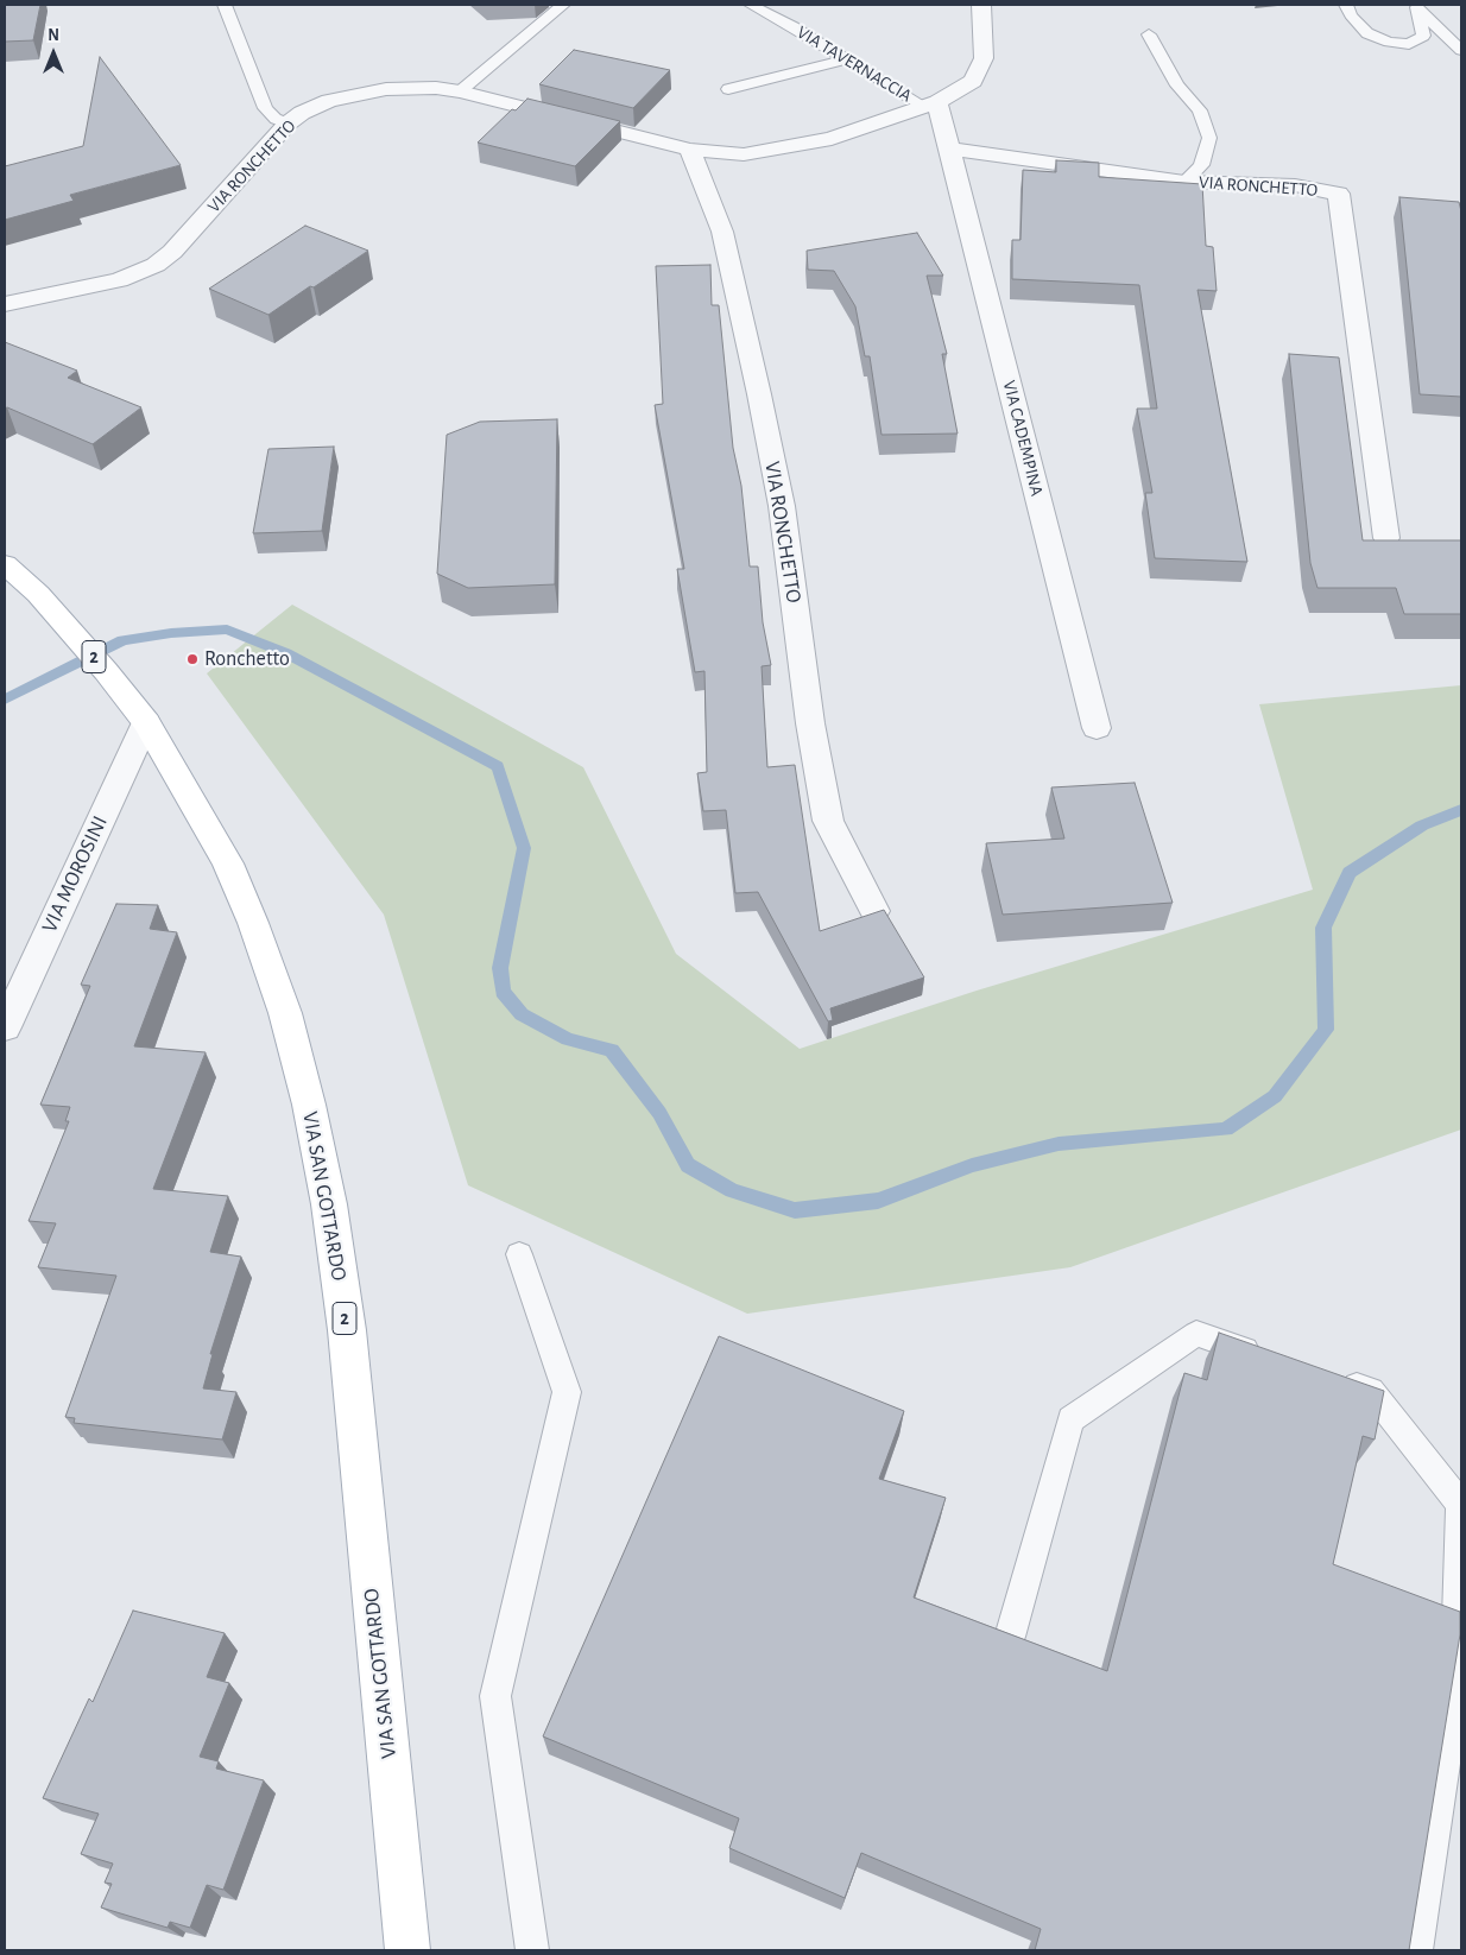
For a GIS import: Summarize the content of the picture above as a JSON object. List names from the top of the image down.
{
  "streets": {
    "main road": ["2", "VIA SAN GOTTARDO"],
    "street": ["VIA RONCHETTO", "VIA CADEMPINA", "VIA MOROSINI"],
    "lane": ["VIA TAVERNACCIA"]
  },
  "crossings": [
    ["VIA TAVERNACCIA", "VIA RONCHETTO"],
    ["VIA RONCHETTO", "VIA CADEMPINA"],
    ["VIA MOROSINI", "VIA SAN GOTTARDO"]
  ],
  "places": ["Ronchetto"],
  "north": "top"
}
